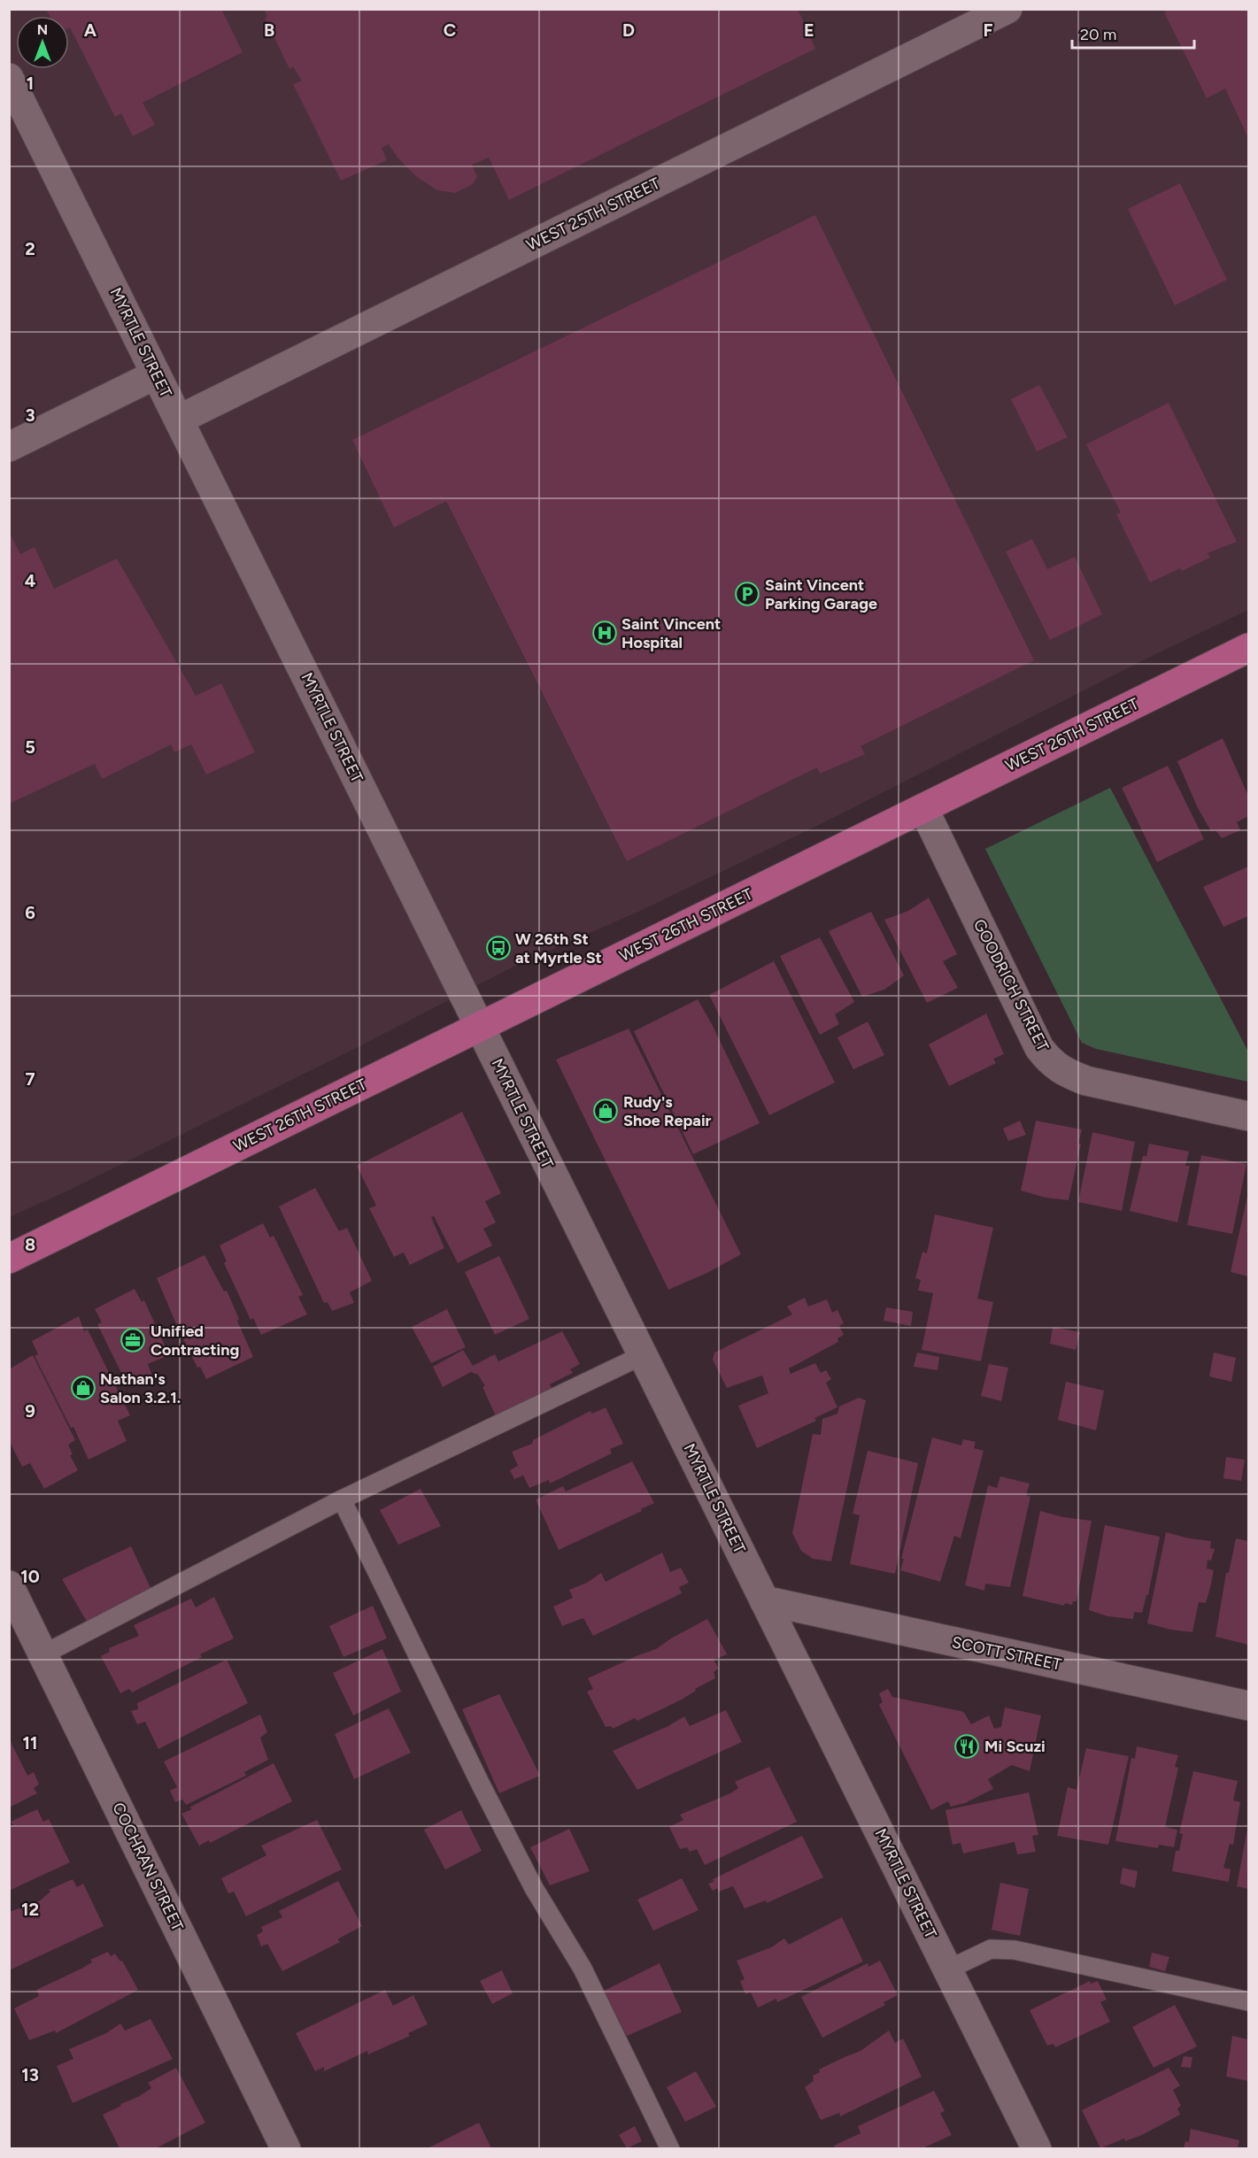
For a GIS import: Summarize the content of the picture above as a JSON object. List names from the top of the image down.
{
  "streets": {
    "main road": ["WEST 26TH STREET"],
    "street": [
      "WEST 25TH STREET",
      "MYRTLE STREET",
      "GOODRICH STREET",
      "SCOTT STREET",
      "COCHRAN STREET"
    ]
  },
  "crossings": [
    ["WEST 25TH STREET", "MYRTLE STREET"],
    ["MYRTLE STREET", "WEST 26TH STREET"],
    ["MYRTLE STREET", "SCOTT STREET"],
    ["WEST 26TH STREET", "GOODRICH STREET"]
  ],
  "places": {
    "parking": ["Saint Vincent Parking Garage"],
    "hospital": ["Saint Vincent Hospital"],
    "bus stop": ["W 26th St at Myrtle St"],
    "shop": ["Rudy's Shoe Repair", "Nathan's Salon 3.2.1."],
    "office": ["Unified Contracting"],
    "restaurant": ["Mi Scuzi"]
  },
  "scale_bar": "20 m",
  "north": "top",
  "grid": {
    "columns": [
      "A",
      "B",
      "C",
      "D",
      "E",
      "F"
    ],
    "rows": [
      "1",
      "2",
      "3",
      "4",
      "5",
      "6",
      "7",
      "8",
      "9",
      "10",
      "11",
      "12",
      "13"
    ]
  }
}
